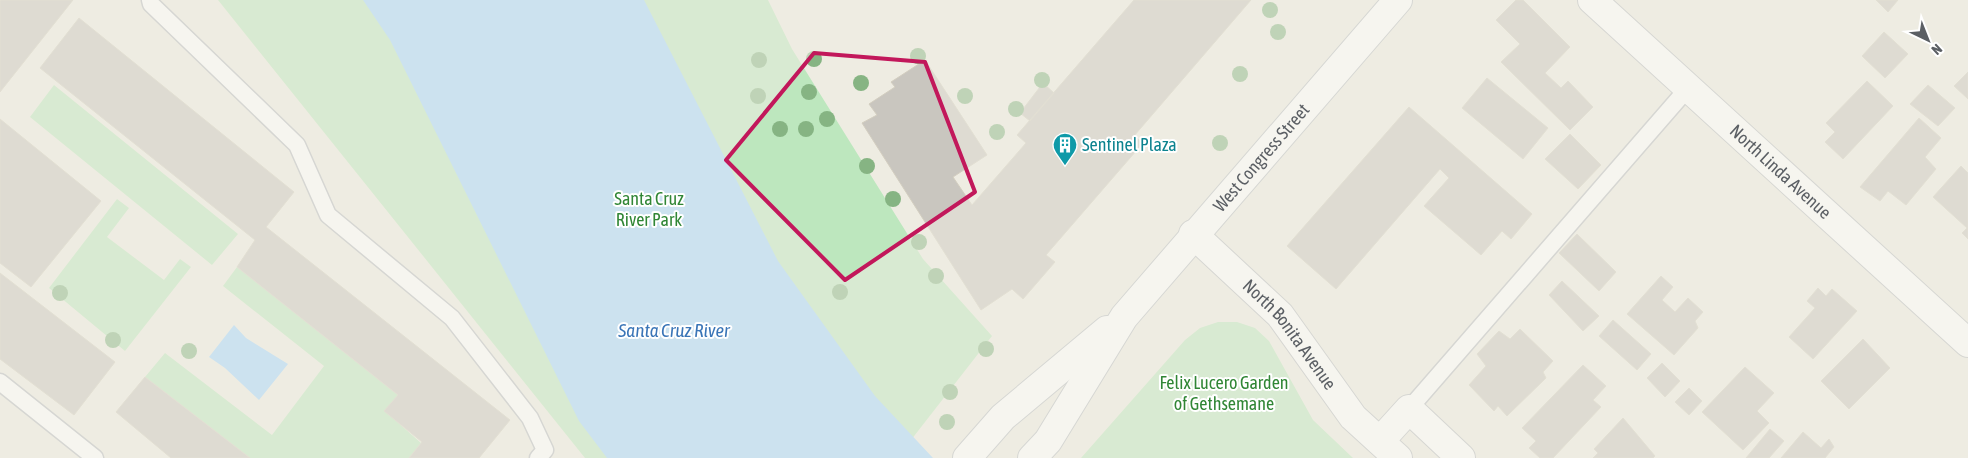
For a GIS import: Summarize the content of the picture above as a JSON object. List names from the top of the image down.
{
  "streets": {
    "street": ["West Congress Street", "North Linda Avenue", "North Bonita Avenue"]
  },
  "crossings": [
    ["West Congress Street", "North Bonita Avenue"]
  ],
  "water": ["Santa Cruz River"],
  "parks": ["Santa Cruz River Park", "Felix Lucero Garden of Gethsemane"],
  "places": {
    "building": ["Sentinel Plaza"]
  },
  "north": "bottom right"
}
